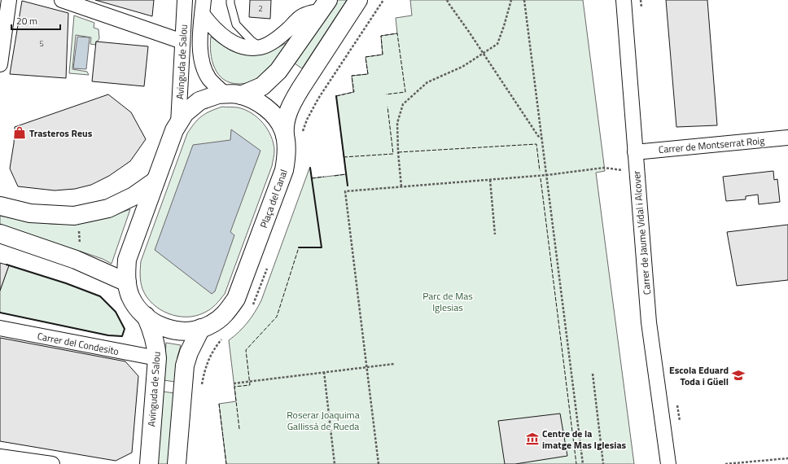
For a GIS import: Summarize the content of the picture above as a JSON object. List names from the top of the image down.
{
  "streets": {
    "main road": ["Avinguda de Salou", "Plaça del Canal"],
    "street": ["Carrer de Montserrat Roig", "Carrer de Jaume Vidal i Alcover", "Carrer del Condesito"]
  },
  "crossings": [
    ["Avinguda de Salou", "Plaça del Canal"],
    ["Avinguda de Salou", "Carrer del Condesito"],
    ["Carrer de Montserrat Roig", "Carrer de Jaume Vidal i Alcover"]
  ],
  "parks": ["Parc de Mas Iglesias", "Roserar Joaquima Gallissà de Rueda"],
  "places": {
    "shop": ["Trasteros Reus"],
    "school or university": ["Escola Eduard Toda i Güell"],
    "museum": ["Centre de la imatge Mas Iglesias"]
  },
  "house_numbers": ["2", "5"],
  "scale_bar": "20 m"
}
